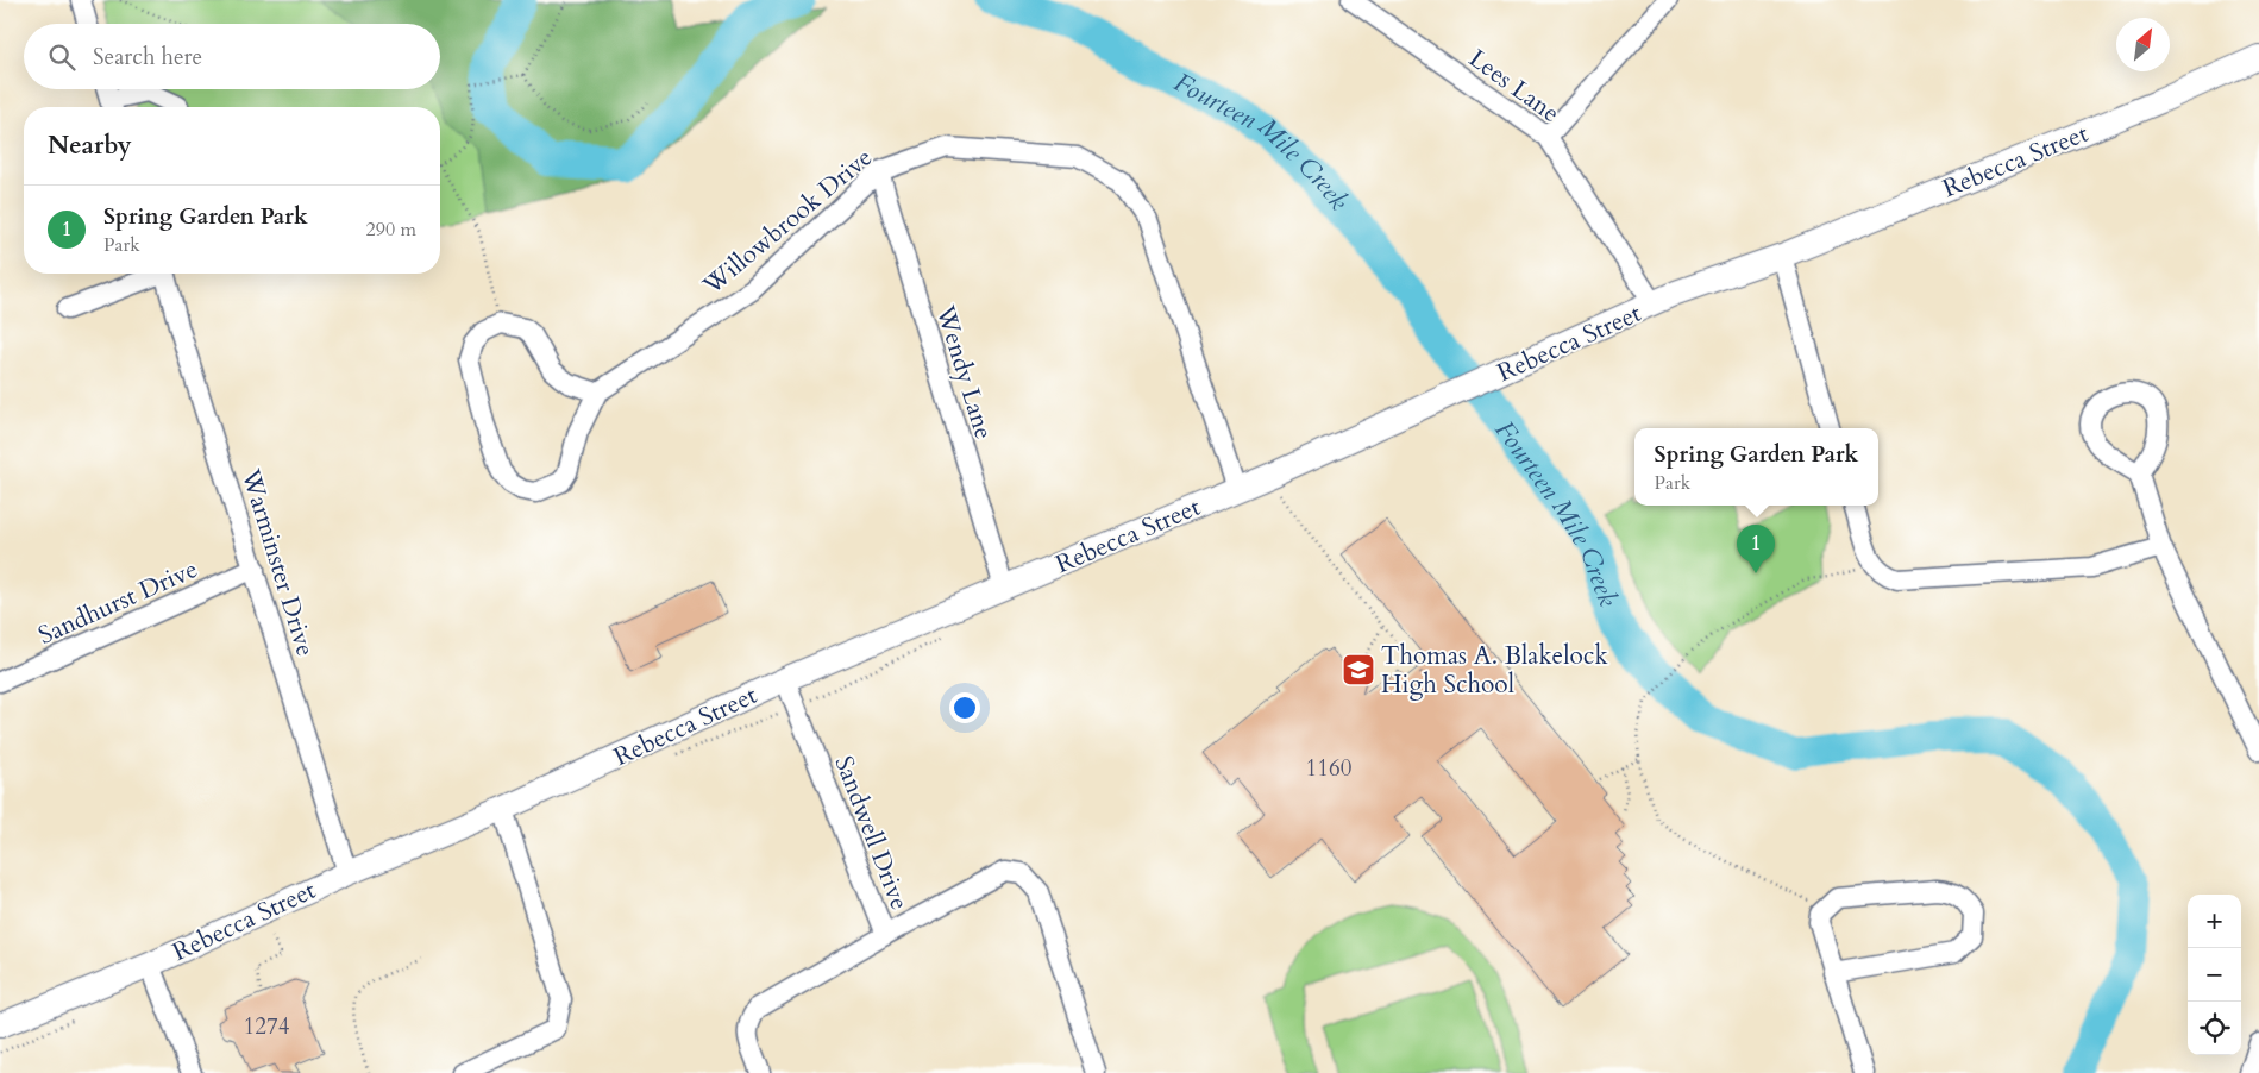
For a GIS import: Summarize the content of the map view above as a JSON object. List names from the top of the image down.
{
  "streets": {
    "main road": ["Rebecca Street"],
    "street": [
      "Lees Lane",
      "Willowbrook Drive",
      "Wendy Lane",
      "Warminster Drive",
      "Sandhurst Drive",
      "Sandwell Drive"
    ]
  },
  "crossings": [
    ["Lees Lane", "Rebecca Street"],
    ["Rebecca Street", "Willowbrook Drive"],
    ["Rebecca Street", "Wendy Lane"],
    ["Rebecca Street", "Warminster Drive"],
    ["Rebecca Street", "Sandwell Drive"],
    ["Willowbrook Drive", "Wendy Lane"],
    ["Warminster Drive", "Sandhurst Drive"]
  ],
  "water": ["Fourteen Mile Creek"],
  "places": {
    "school or university": ["Thomas A. Blakelock High School"]
  },
  "house_numbers": ["1160", "1274"],
  "north": "top right",
  "page": {
    "search": "Search here",
    "heading": "Nearby",
    "list": [
      {
        "mark": "1",
        "name": "Spring Garden Park",
        "note": "Park",
        "value": "290 m"
      }
    ],
    "popup": ["Spring Garden Park", "Park"],
    "pins": "1",
    "map_buttons": ["+", "−"]
  }
}
